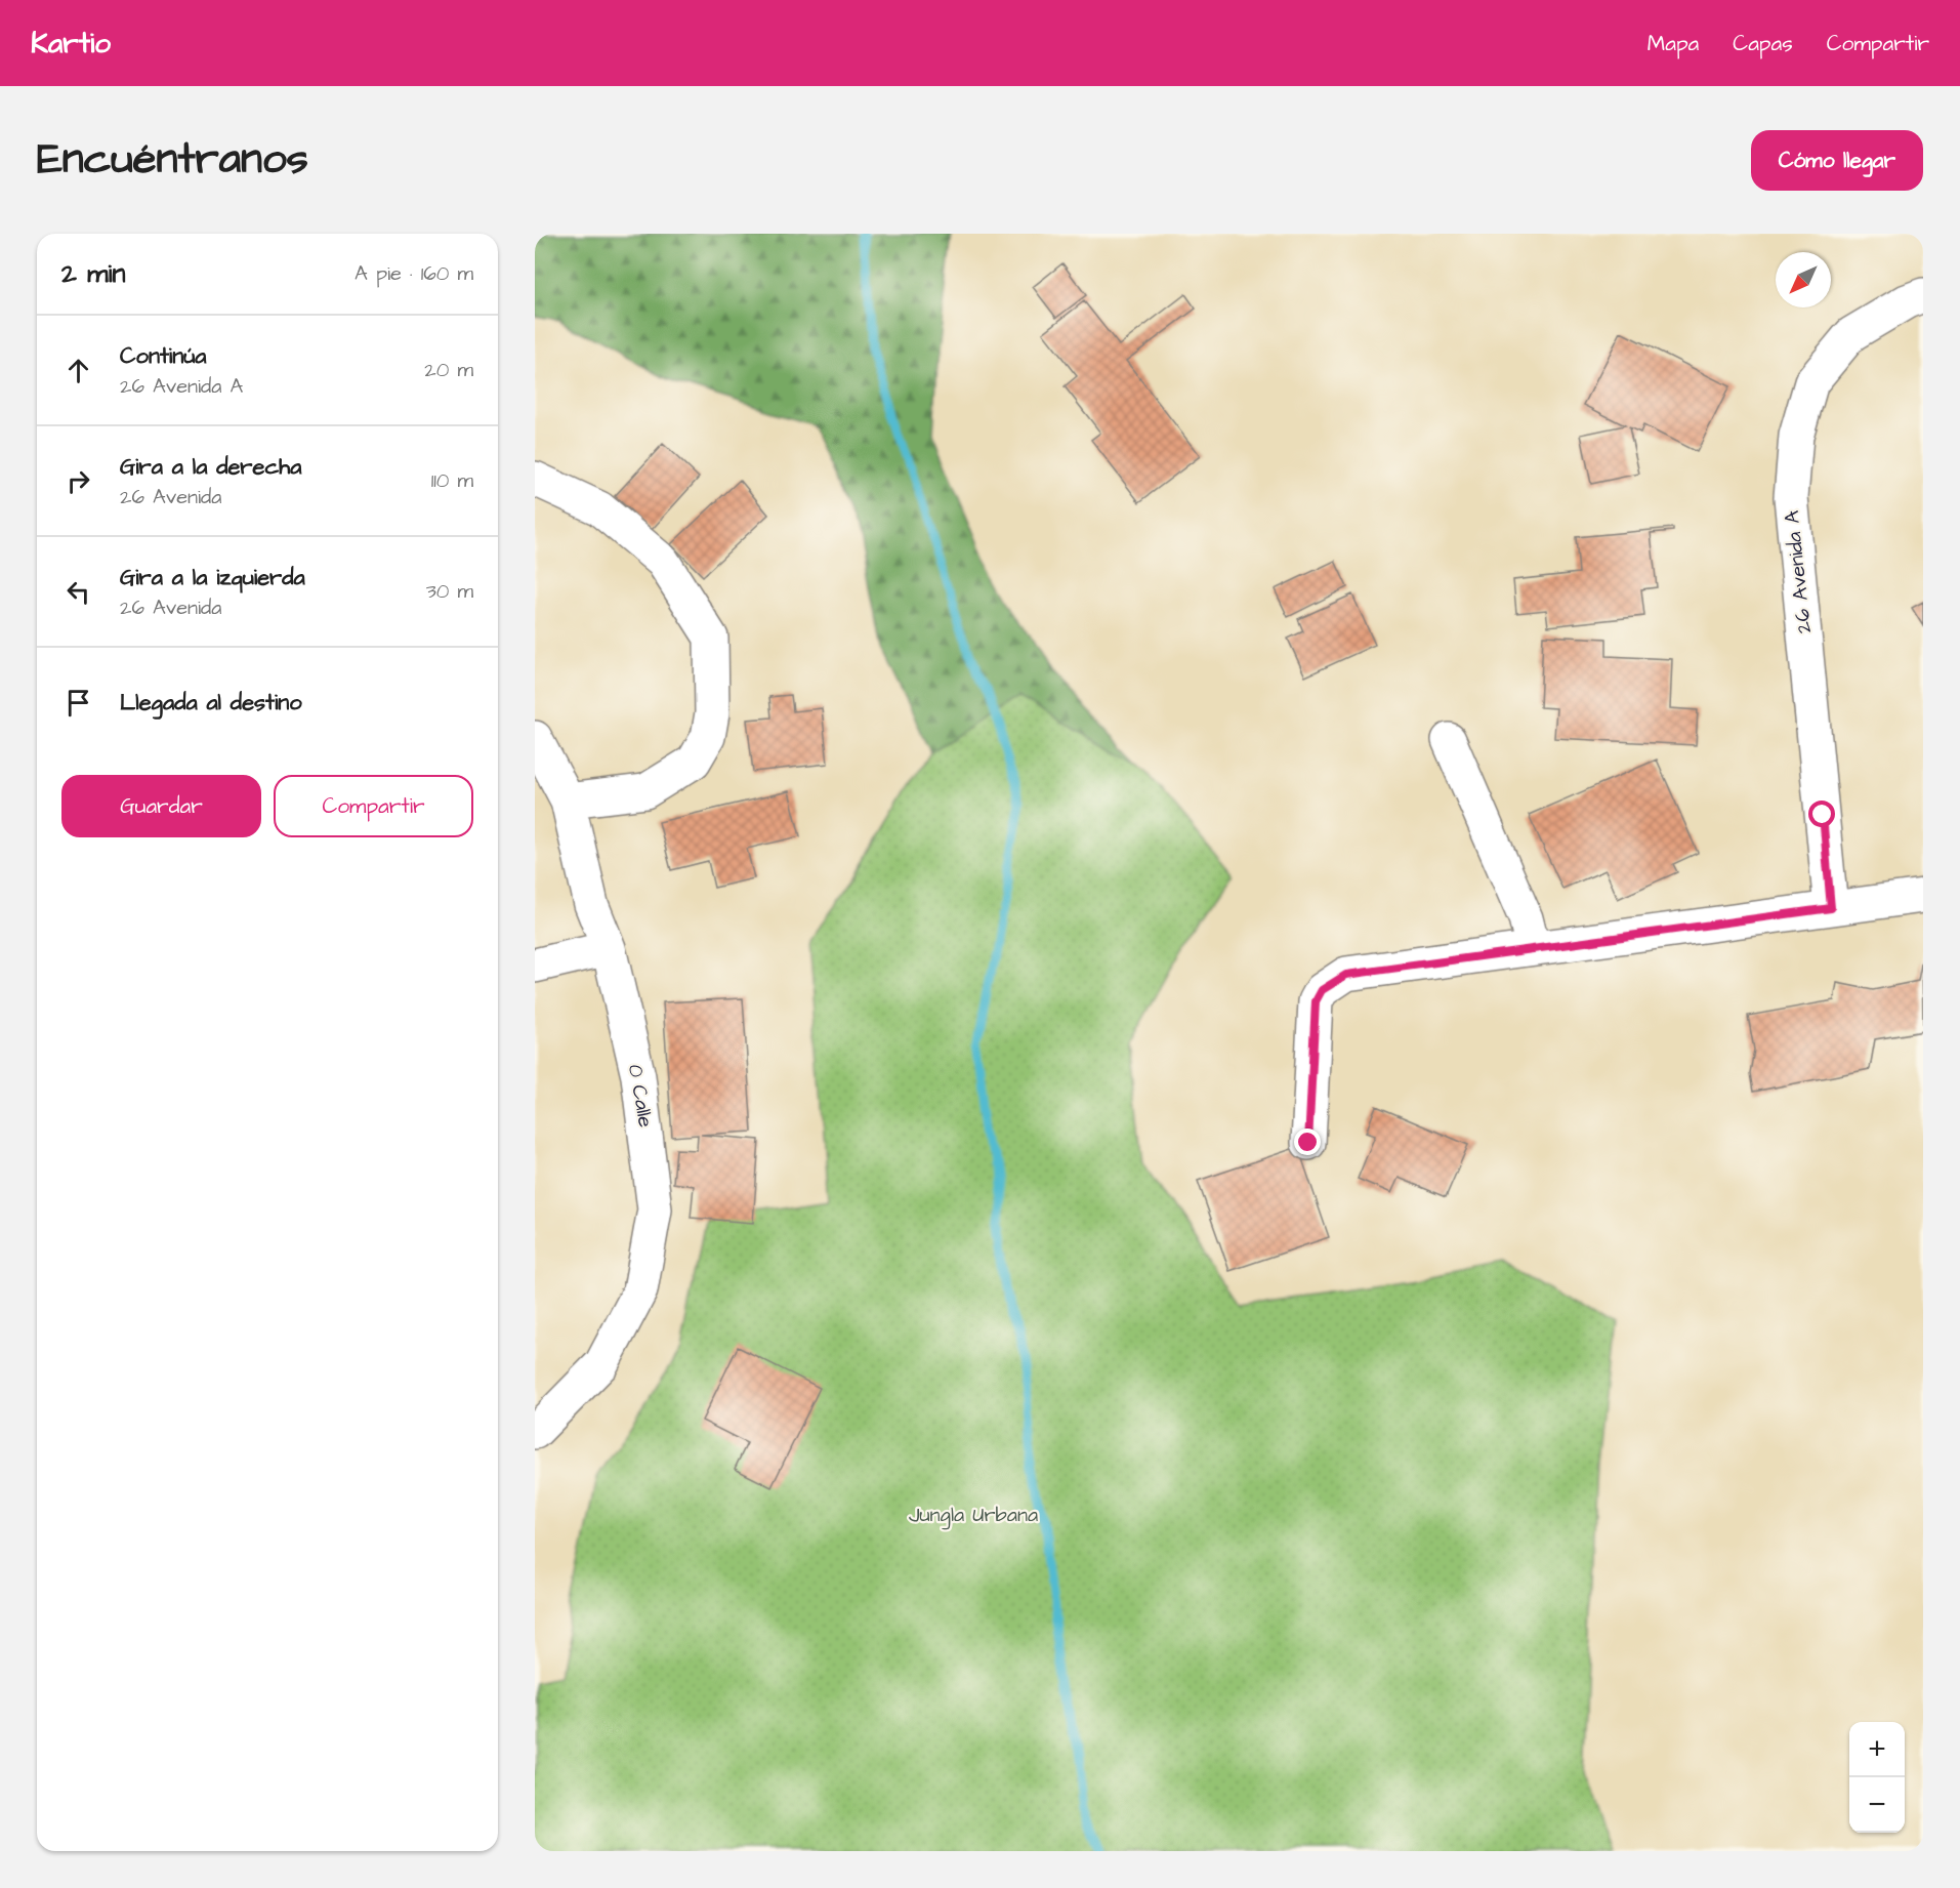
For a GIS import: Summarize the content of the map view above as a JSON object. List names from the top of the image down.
{
  "streets": {
    "street": ["26 Avenida A", "0 Calle"]
  },
  "parks": ["Jungla Urbana"],
  "north": "bottom left",
  "page": {
    "header": "Kartio",
    "nav": ["Mapa", "Capas", "Compartir"],
    "title": "Encuéntranos",
    "buttons": [
      "Cómo llegar",
      ["Guardar", "Compartir"]
    ],
    "heading": ["2 min", "A pie · 160 m"],
    "list": [
      ["Continúa", "26 Avenida A", "20 m"],
      ["Gira a la derecha", "26 Avenida", "110 m"],
      ["Gira a la izquierda", "26 Avenida", "30 m"],
      "Llegada al destino"
    ],
    "map_buttons": ["+", "−"]
  }
}
